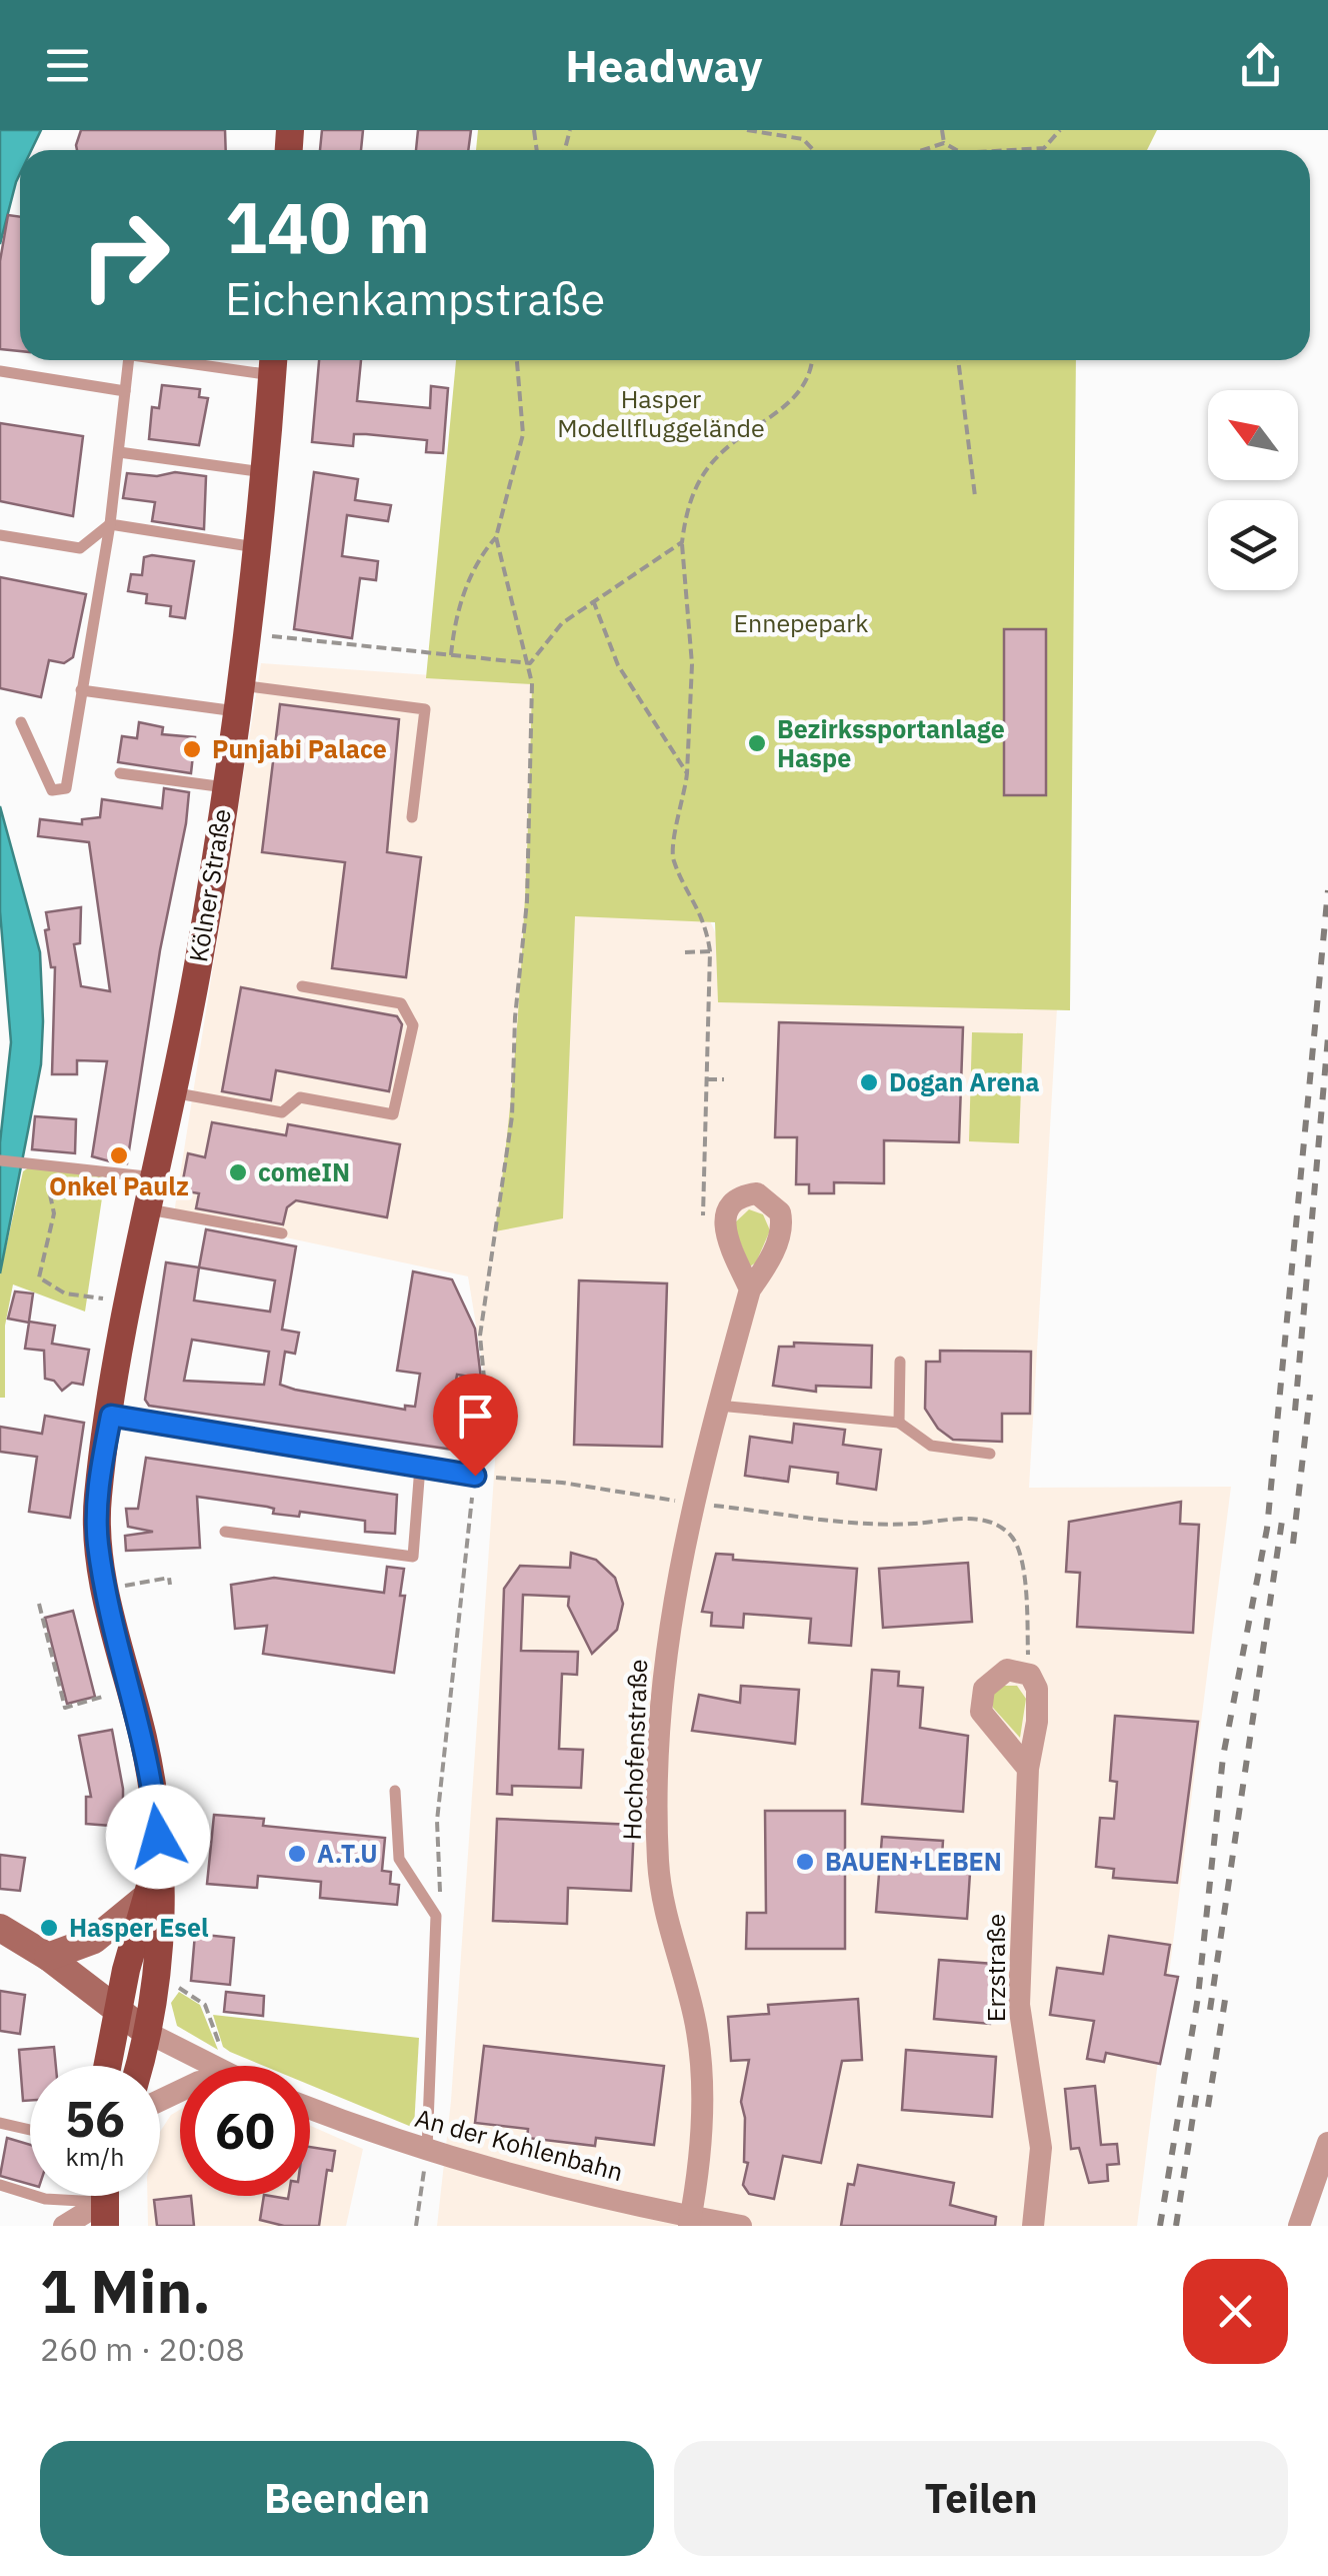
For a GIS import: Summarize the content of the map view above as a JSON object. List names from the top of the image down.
{
  "streets": {
    "main road": ["Kölner Straße"],
    "street": ["Hochofenstraße", "Erzstraße", "An der Kohlenbahn"]
  },
  "crossings": [
    ["Hochofenstraße", "An der Kohlenbahn"]
  ],
  "parks": ["Hasper Modellfluggelände", "Ennepepark"],
  "places": [
    "Bezirkssportanlage Haspe",
    "Punjabi Palace",
    "Dogan Arena",
    "Onkel Paulz",
    "comeIN",
    "A.T.U",
    "BAUEN+LEBEN",
    "Hasper Esel"
  ],
  "north": "top left",
  "page": {
    "header": "Headway",
    "turn": ["140 m", "Eichenkampstraße"],
    "speed": "56 km/h",
    "limit": "60",
    "heading": ["1 Min.", "260 m · 20:08"],
    "buttons": ["Beenden", "Teilen"]
  }
}
